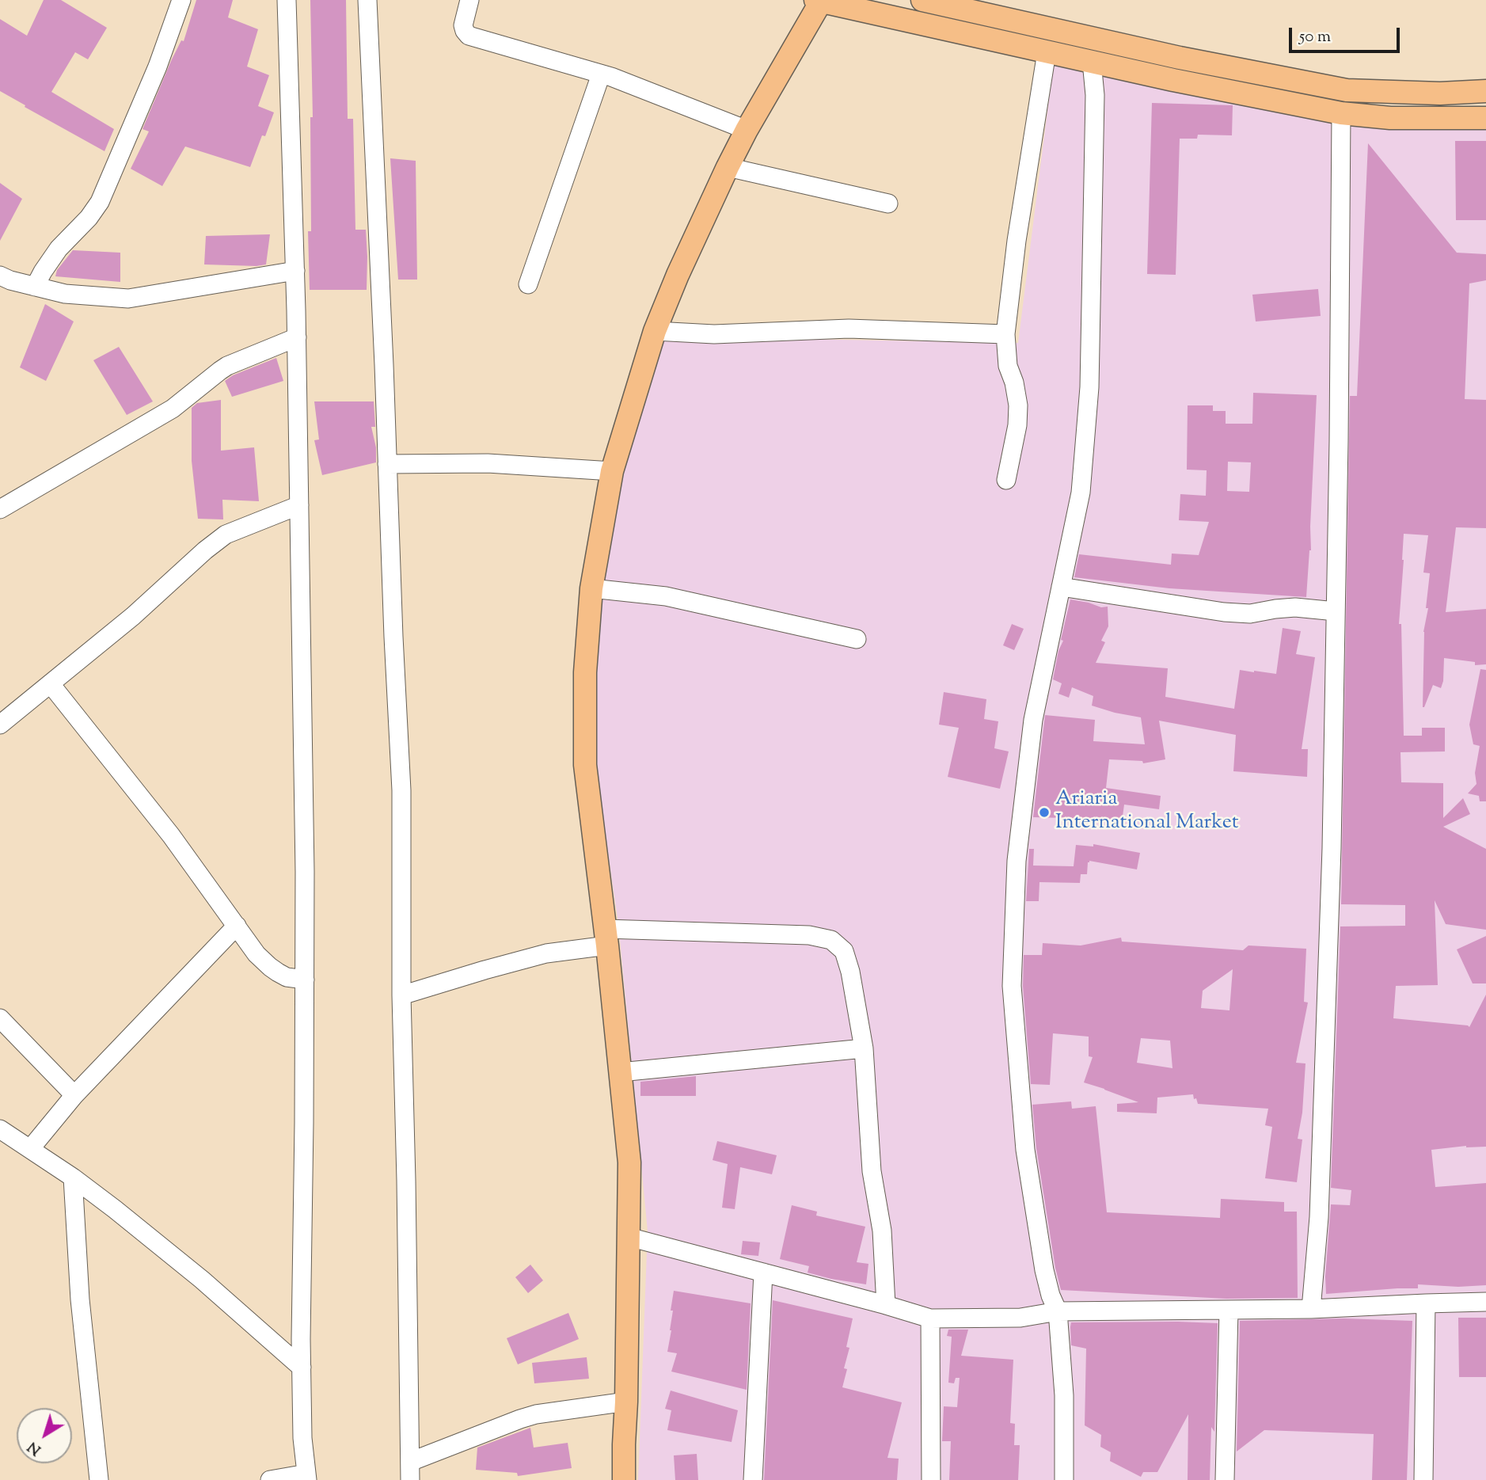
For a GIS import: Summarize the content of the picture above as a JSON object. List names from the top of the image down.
{
  "places": ["Ariaria International Market"],
  "scale_bar": "50 m",
  "north": "bottom left"
}
